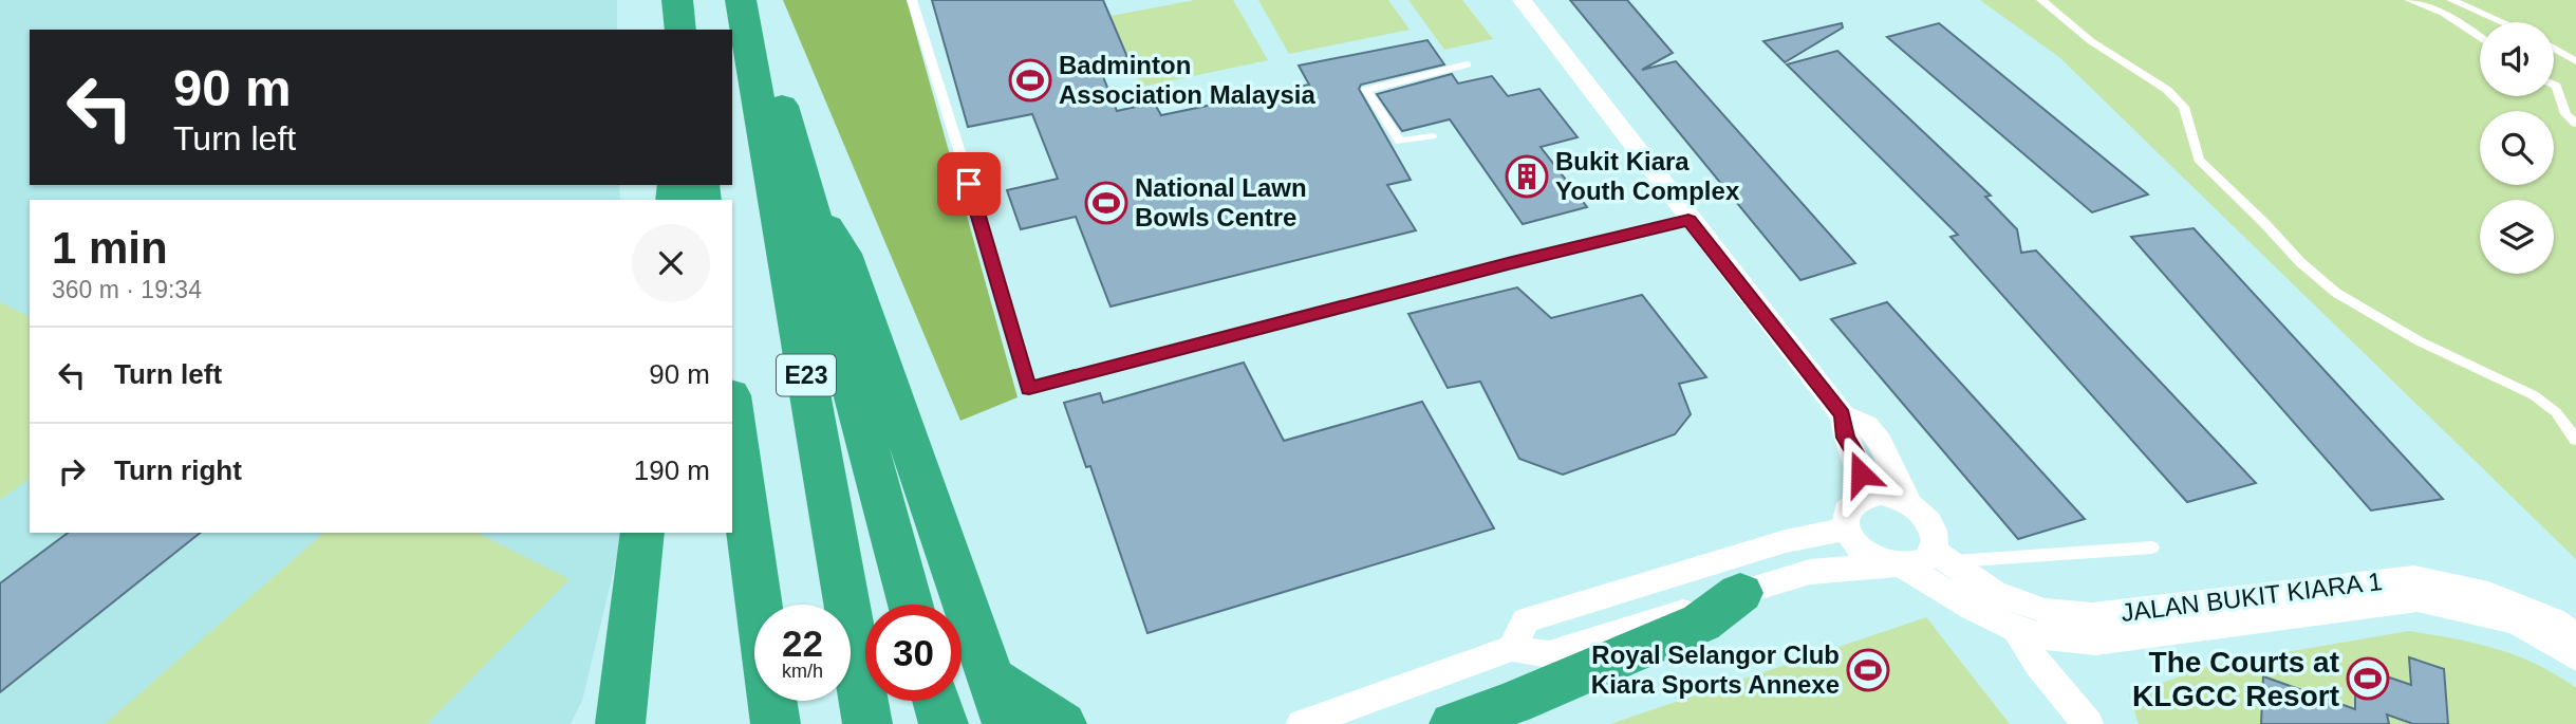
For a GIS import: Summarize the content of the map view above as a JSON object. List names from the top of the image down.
{
  "streets": {
    "highway": ["E23"],
    "street": ["JALAN BUKIT KIARA 1"]
  },
  "places": {
    "sports": [
      "Badminton Association Malaysia",
      "National Lawn Bowls Centre",
      "Royal Selangor Club Kiara Sports Annexe",
      "The Courts at KLGCC Resort"
    ],
    "building": ["Bukit Kiara Youth Complex"]
  },
  "page": {
    "turn": ["90 m", "Turn left"],
    "heading": ["1 min", "360 m · 19:34"],
    "list": [
      {
        "name": "Turn left",
        "value": "90 m"
      },
      {
        "name": "Turn right",
        "value": "190 m"
      }
    ],
    "speed": "22 km/h",
    "limit": "30"
  }
}
